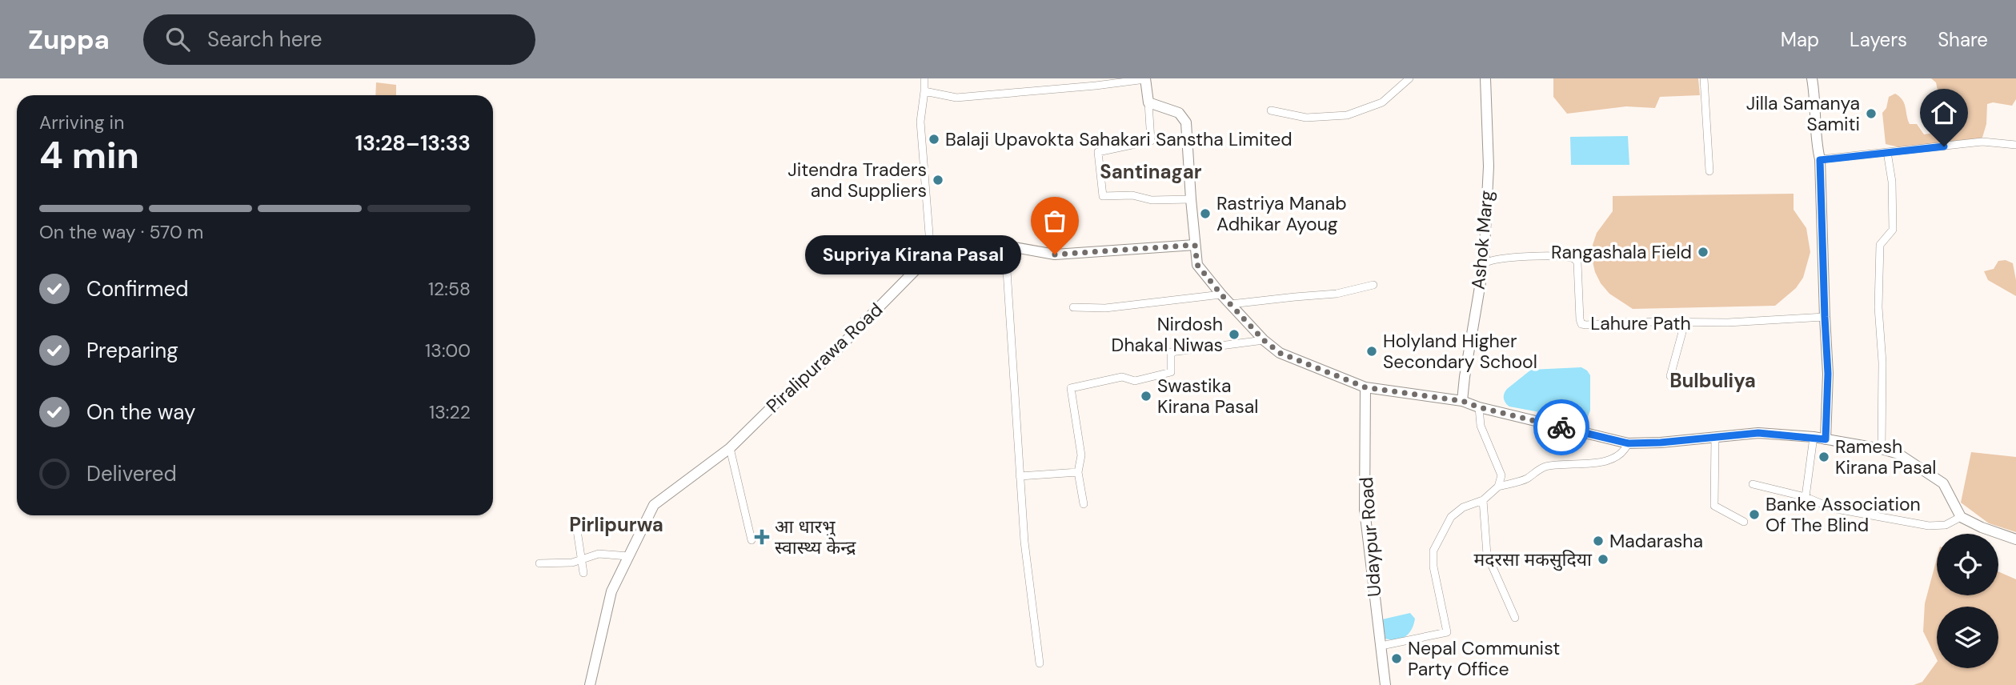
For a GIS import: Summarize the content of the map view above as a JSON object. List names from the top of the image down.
{
  "streets": {
    "street": [
      "Ashok Marg",
      "Lahure Path",
      "Piralipurawa Road",
      "Udaypur Road"
    ]
  },
  "crossings": [
    ["Ashok Marg", "Lahure Path"]
  ],
  "districts": ["Santinagar", "Bulbuliya", "Pirlipurwa"],
  "places": {
    "other": [
      "Jilla Samanya Samiti",
      "Balaji Upavokta Sahakari Sanstha Limited",
      "Jitendra Traders and Suppliers",
      "Rastriya Manab Adhikar Ayoug",
      "Rangashala Field",
      "Supriya Kirana Pasal",
      "Nirdosh Dhakal Niwas",
      "Holyland Higher Secondary School",
      "Swastika Kirana Pasal",
      "Ramesh Kirana Pasal",
      "Banke Association Of The Blind",
      "Madarasha",
      "मदरसा मकसुदिया",
      "Nepal Communist Party Office"
    ],
    "health": ["आ धारभु स्वास्थ्य केन्द्र"]
  },
  "page": {
    "header": "Zuppa",
    "search": "Search here",
    "nav": ["Map", "Layers", "Share"],
    "heading": ["4 min", "Arriving in", "13:28–13:33"],
    "bar": "On the way · 570 m",
    "bubble": "Supriya Kirana Pasal",
    "list": [
      ["Confirmed", "12:58"],
      ["Preparing", "13:00"],
      ["On the way", "13:22"],
      "Delivered"
    ]
  }
}
